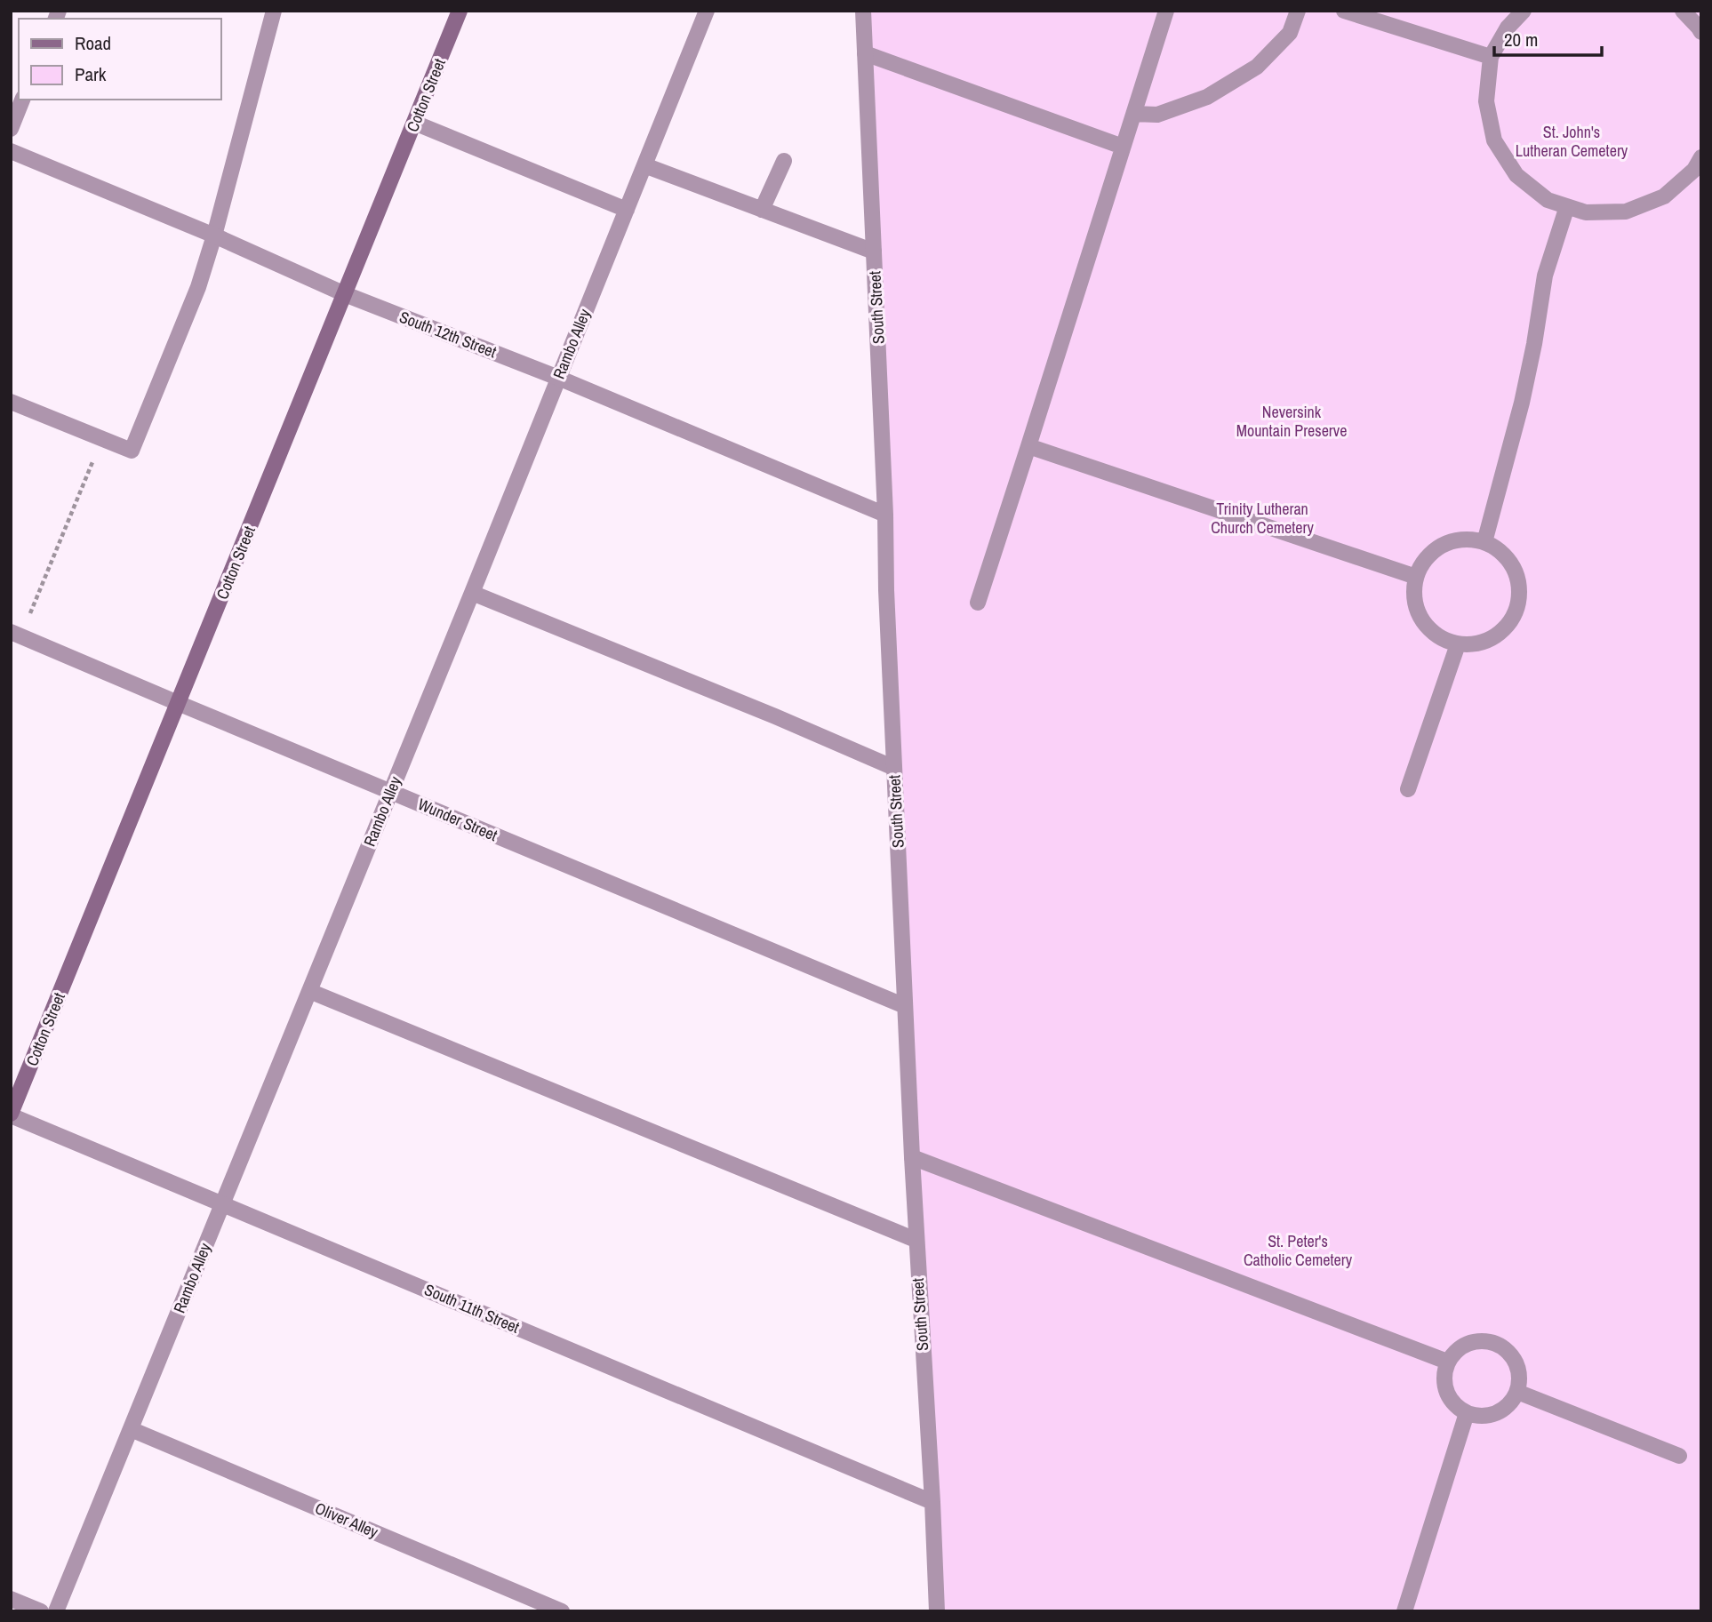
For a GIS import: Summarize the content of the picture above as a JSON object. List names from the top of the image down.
{
  "streets": {
    "street": [
      "Cotton Street",
      "South Street",
      "South 12th Street",
      "Rambo Alley",
      "Wunder Street",
      "South 11th Street",
      "Oliver Alley"
    ]
  },
  "crossings": [
    ["Cotton Street", "South 12th Street"],
    ["Cotton Street", "Wunder Street"],
    ["Cotton Street", "South 11th Street"],
    ["South Street", "South 12th Street"],
    ["South Street", "Wunder Street"],
    ["South Street", "South 11th Street"],
    ["South 12th Street", "Rambo Alley"],
    ["Rambo Alley", "Wunder Street"],
    ["Rambo Alley", "South 11th Street"],
    ["Rambo Alley", "Oliver Alley"]
  ],
  "parks": [
    "St. John's Lutheran Cemetery",
    "Neversink Mountain Preserve",
    "Trinity Lutheran Church Cemetery",
    "St. Peter's Catholic Cemetery"
  ],
  "legend": ["Road", "Park"],
  "scale_bar": "20 m"
}
